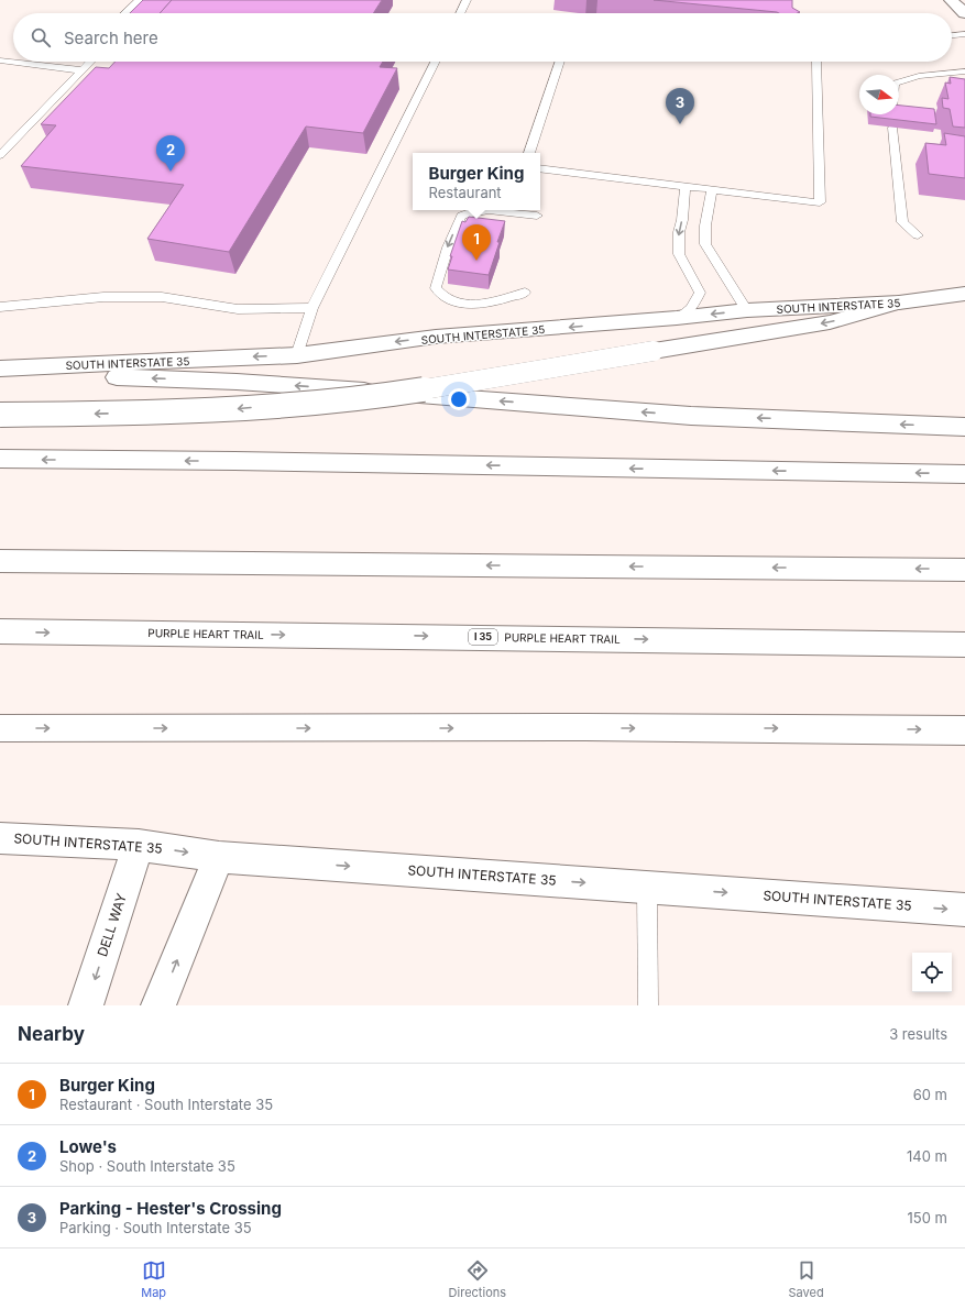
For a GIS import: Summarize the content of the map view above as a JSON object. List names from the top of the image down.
{
  "streets": {
    "main road": [
      "SOUTH INTERSTATE 35",
      "PURPLE HEART TRAIL",
      "I 35",
      "DELL WAY"
    ]
  },
  "crossings": [
    ["SOUTH INTERSTATE 35", "DELL WAY"]
  ],
  "north": "right",
  "page": {
    "search": "Search here",
    "pins": ["3", "2", "1"],
    "popup": ["Burger King", "Restaurant"],
    "heading": ["Nearby", "3 results"],
    "list": [
      {
        "mark": "1",
        "name": "Burger King",
        "note": "Restaurant · South Interstate 35",
        "value": "60 m"
      },
      {
        "mark": "2",
        "name": "Lowe's",
        "note": "Shop · South Interstate 35",
        "value": "140 m"
      },
      {
        "mark": "3",
        "name": "Parking - Hester's Crossing",
        "note": "Parking · South Interstate 35",
        "value": "150 m"
      }
    ],
    "nav": ["Map", "Directions", "Saved"]
  }
}
